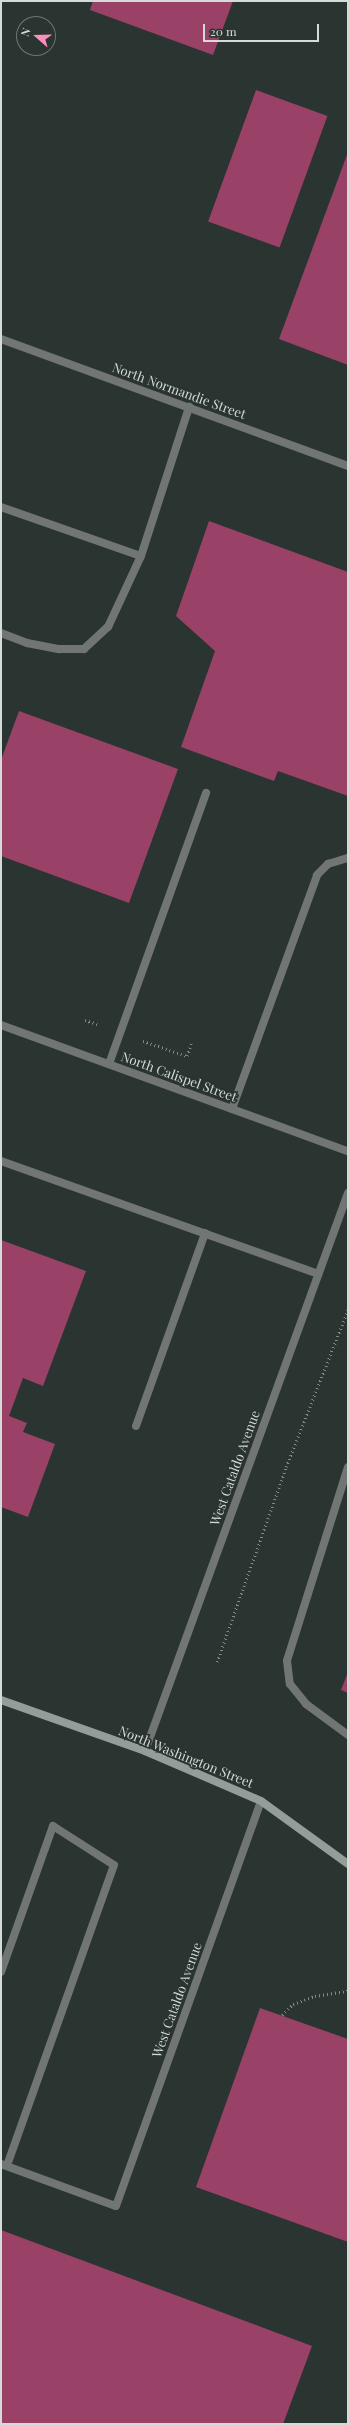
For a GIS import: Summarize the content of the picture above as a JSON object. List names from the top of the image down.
{
  "streets": {
    "main road": ["North Washington Street"],
    "street": ["North Normandie Street", "North Calispel Street", "West Cataldo Avenue"]
  },
  "crossings": [
    ["West Cataldo Avenue", "North Washington Street"]
  ],
  "scale_bar": "20 m",
  "north": "left"
}
